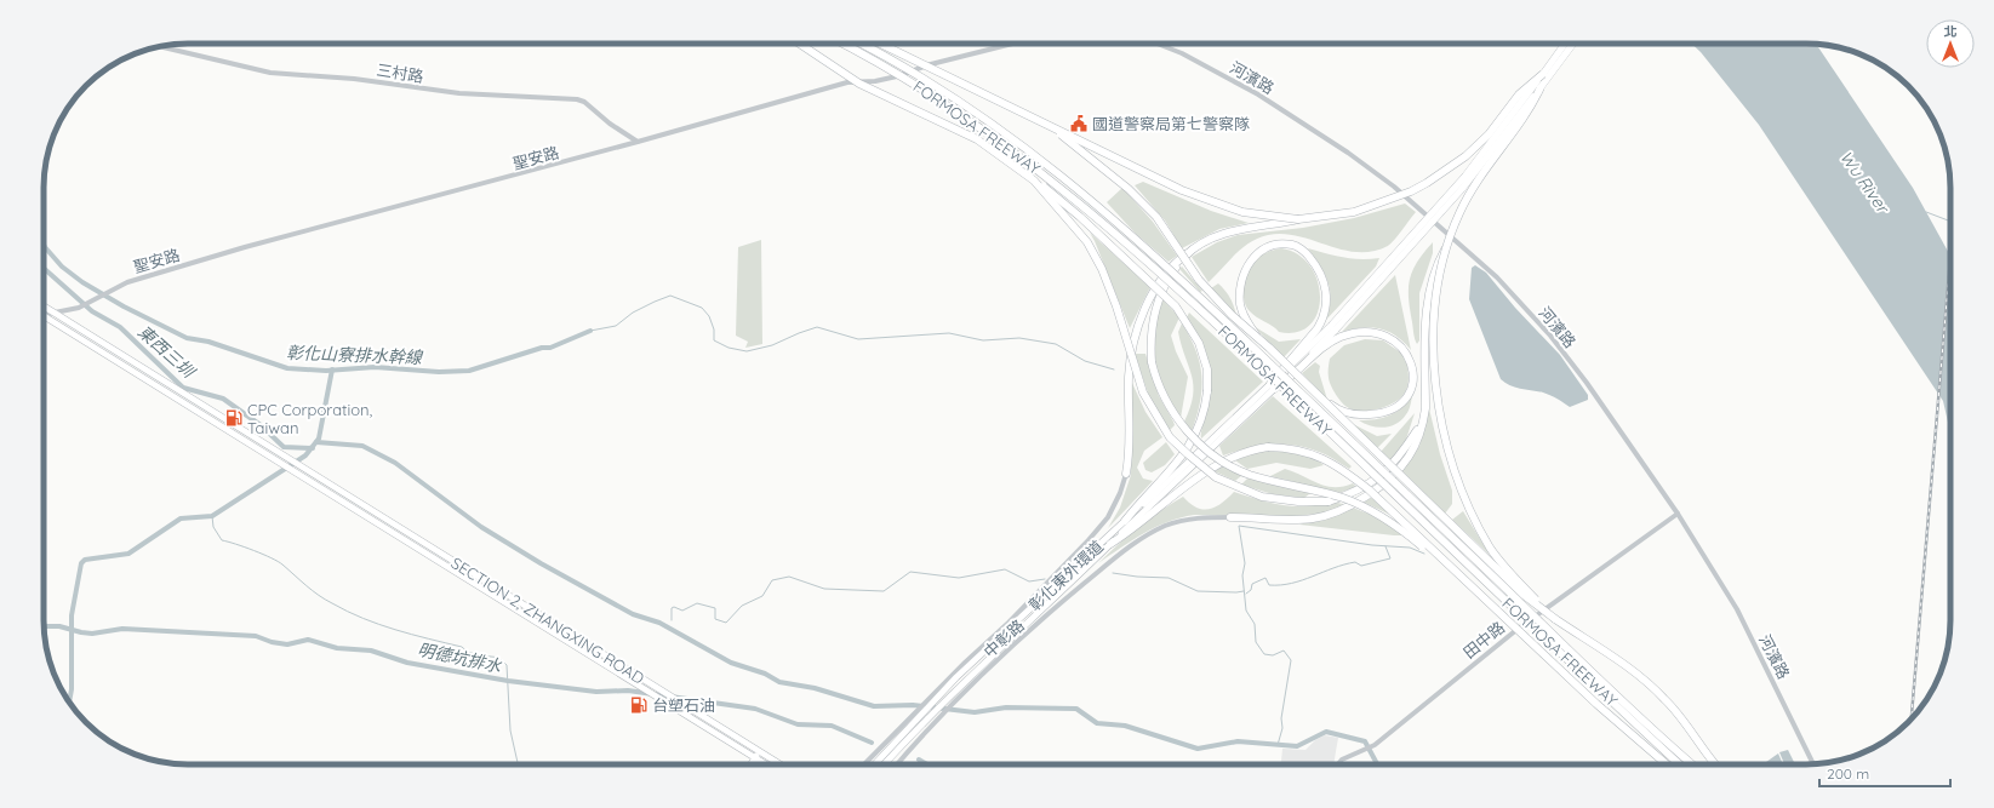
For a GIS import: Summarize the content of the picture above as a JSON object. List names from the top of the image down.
{
  "streets": {
    "highway": ["FORMOSA FREEWAY"],
    "main road": ["彰化東外環道", "SECTION 2, ZHANGXING ROAD"],
    "street": [
      "三村路",
      "河濱路",
      "聖安路",
      "中彰路",
      "田中路"
    ]
  },
  "crossings": [
    ["三村路", "聖安路"],
    ["河濱路", "田中路"],
    ["聖安路", "SECTION 2, ZHANGXING ROAD"]
  ],
  "water": [
    "Wu River",
    "東西三圳",
    "彰化山寮排水幹線",
    "明德坑排水"
  ],
  "places": {
    "public building": ["國道警察局第七警察隊"],
    "fuel station": ["CPC Corporation, Taiwan", "台塑石油"]
  },
  "scale_bar": "200 m",
  "north": "top"
}
